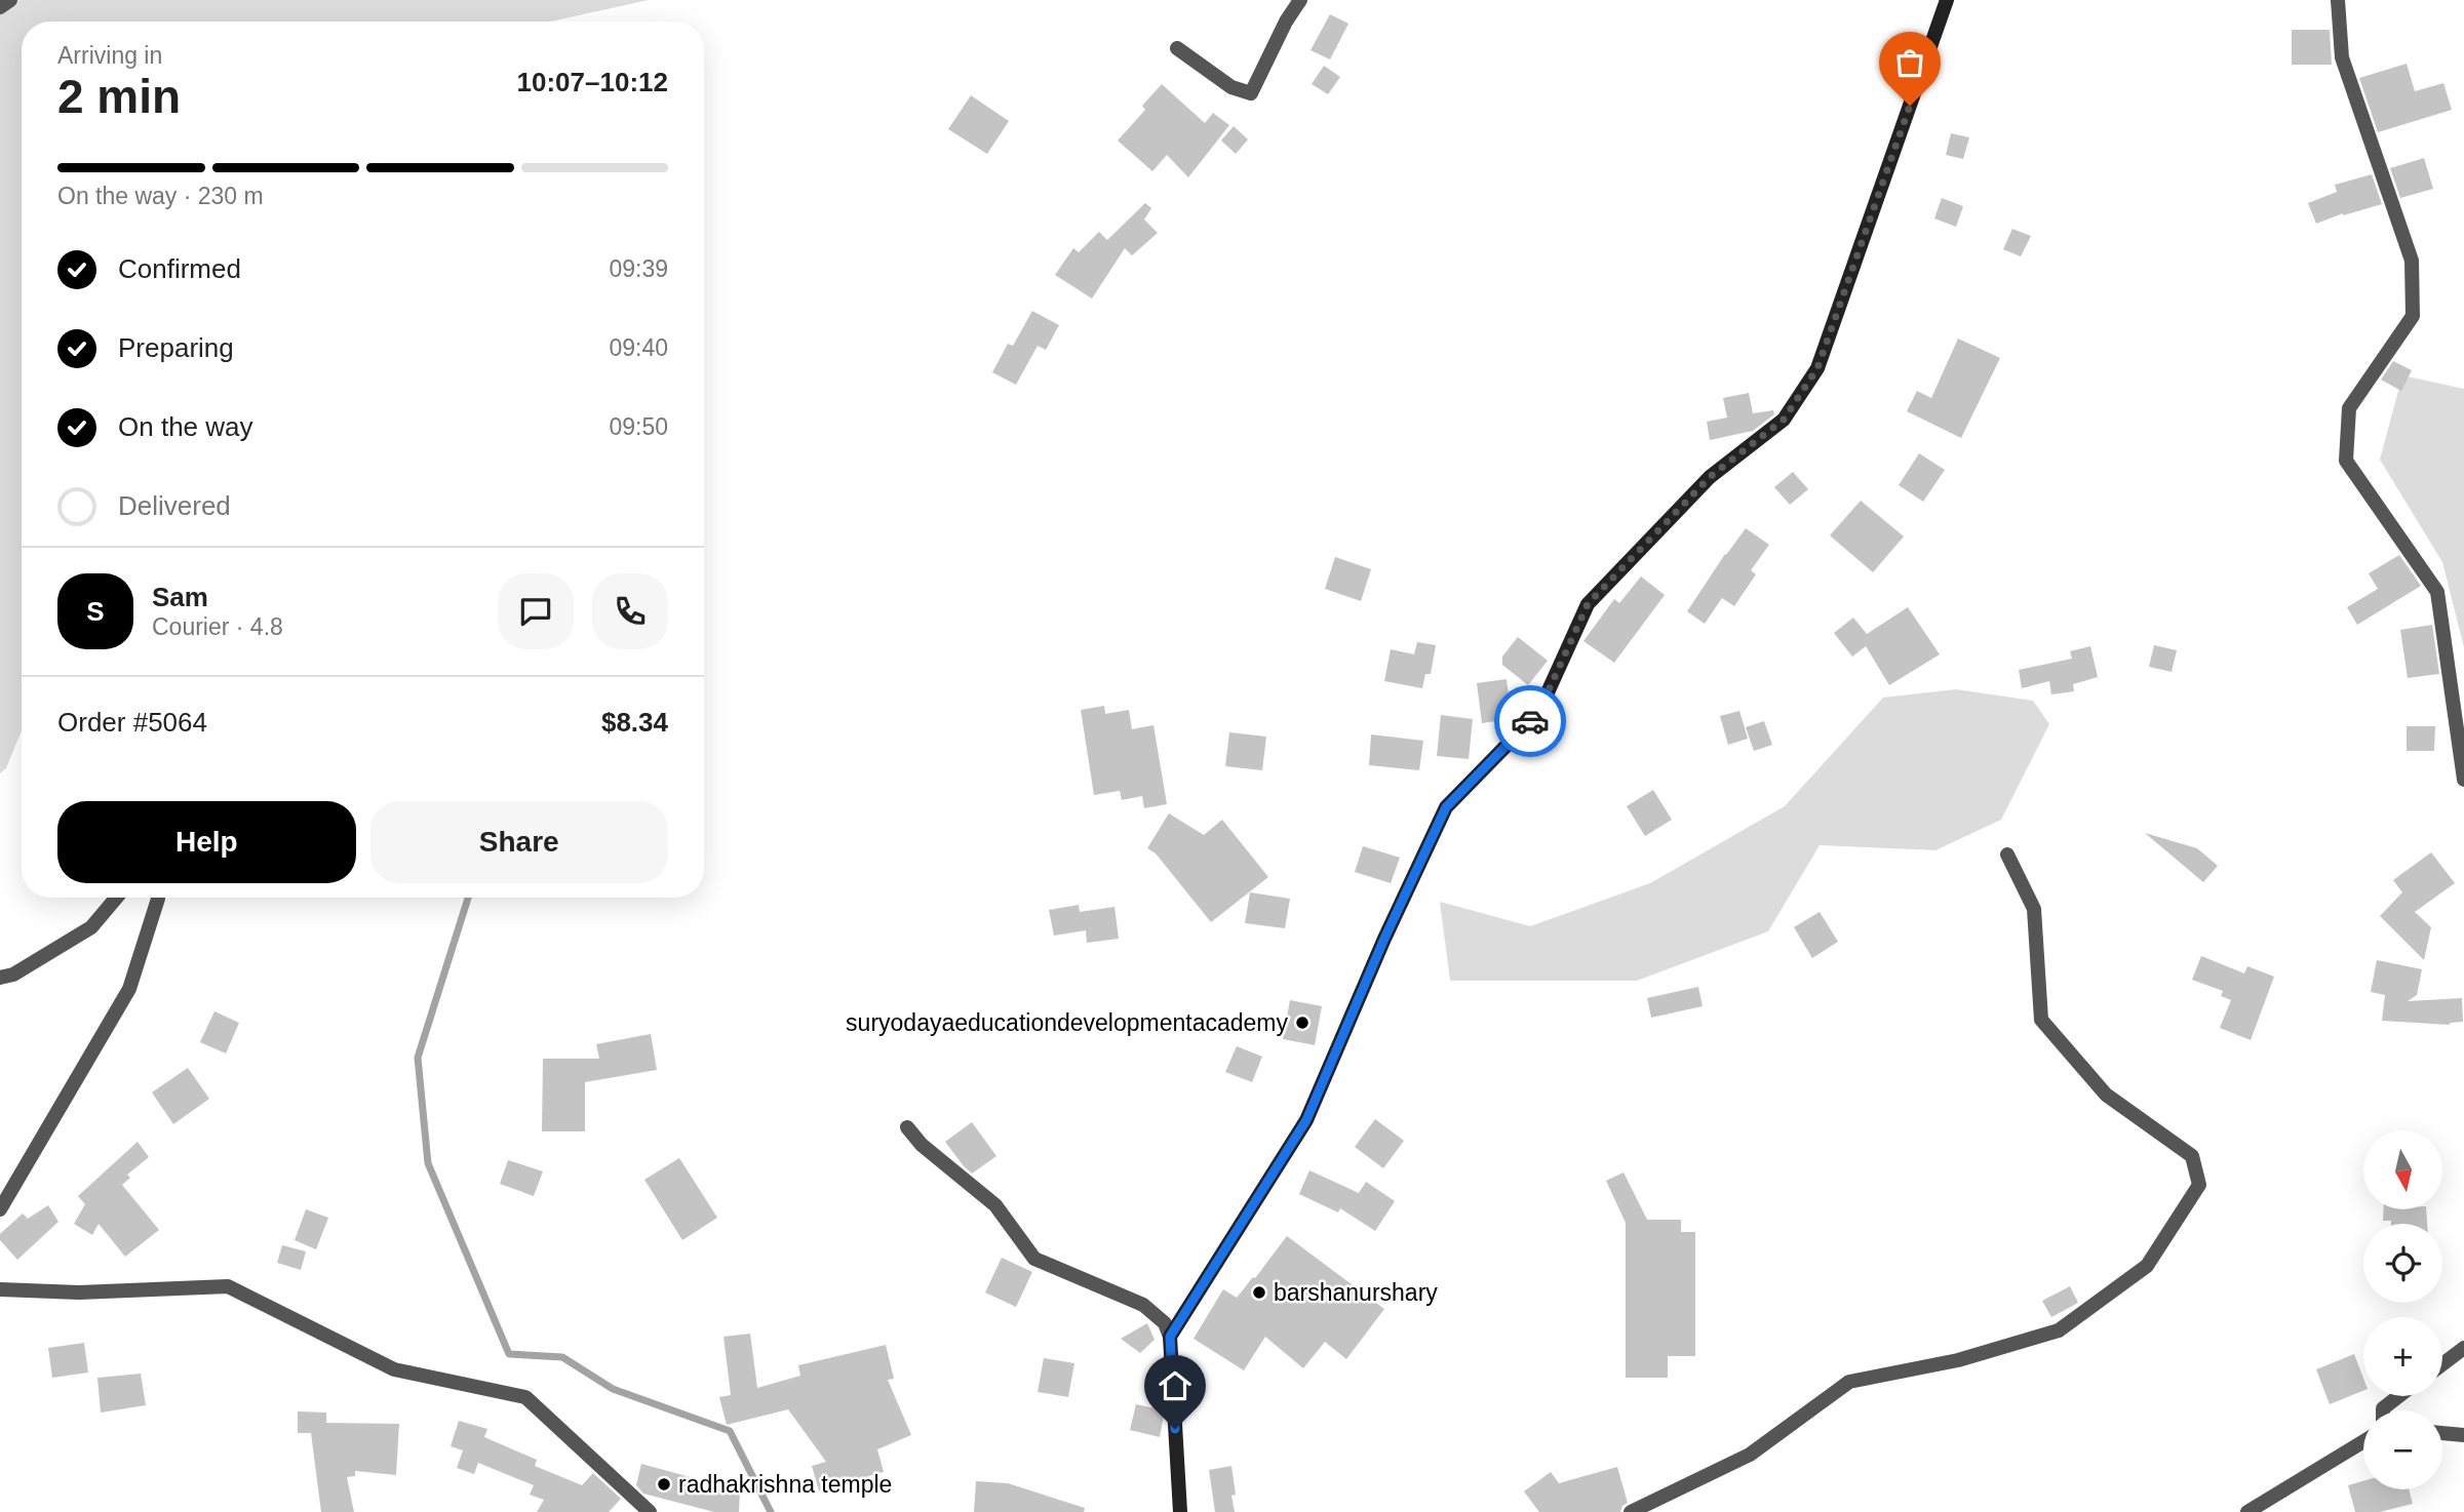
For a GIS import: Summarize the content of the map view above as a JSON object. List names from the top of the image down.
{
  "places": ["suryodayaeducationdevelopmentacademy", "barshanurshary", "radhakrishna temple"],
  "north": "bottom",
  "page": {
    "heading": ["2 min", "Arriving in", "10:07–10:12"],
    "panel": [
      "Sam",
      "Courier · 4.8",
      "Order #5064",
      "$8.34"
    ],
    "bar": "On the way · 230 m",
    "list": [
      ["Confirmed", "09:39"],
      ["Preparing", "09:40"],
      ["On the way", "09:50"],
      "Delivered"
    ],
    "round": "S",
    "buttons": ["Help", "Share"],
    "map_buttons": ["+", "−"]
  }
}
